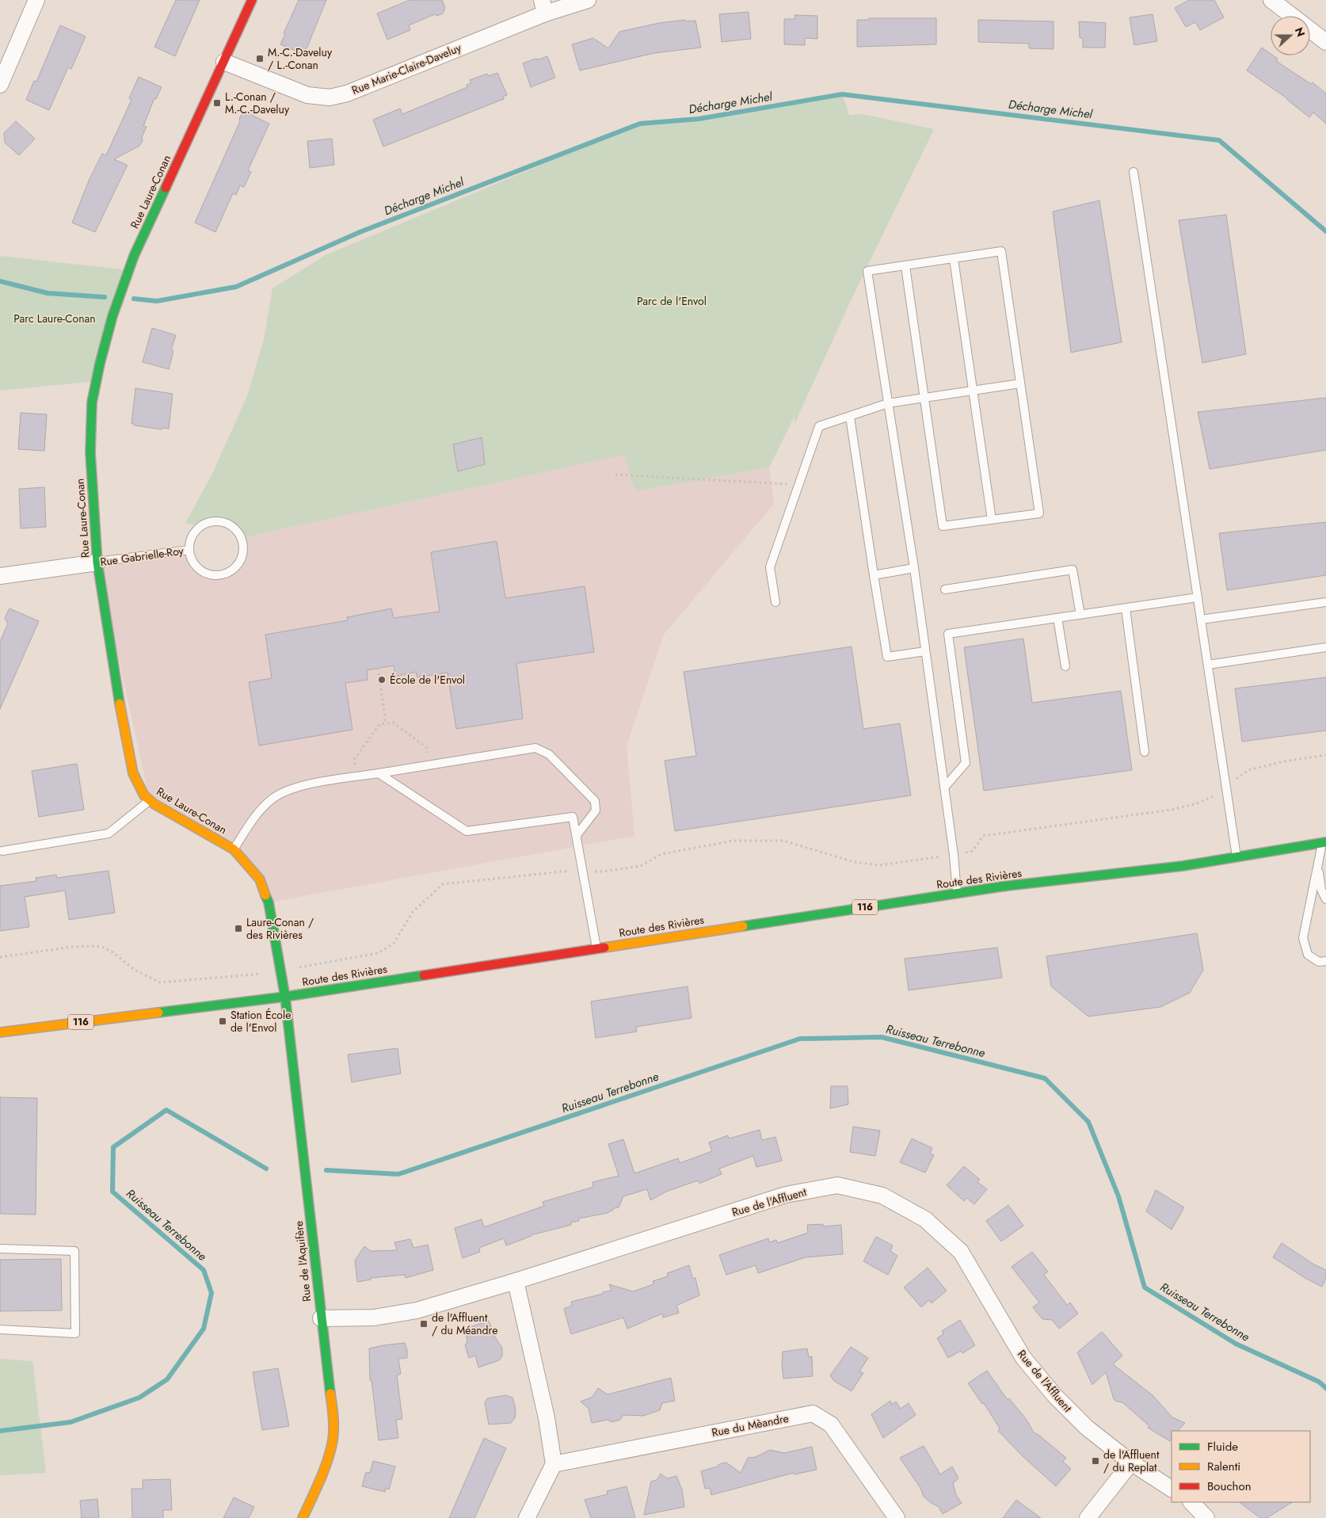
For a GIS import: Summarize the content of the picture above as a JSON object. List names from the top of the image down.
{
  "streets": {
    "street": [
      "Rue Marie-Claire-Daveluy",
      "Rue Laure-Conan",
      "Rue Gabrielle-Roy",
      "Route des Rivières",
      "116",
      "Rue de l'Affluent",
      "Rue de l'Aquifère",
      "Rue du Mèandre"
    ]
  },
  "crossings": [
    ["Rue Marie-Claire-Daveluy", "Rue Laure-Conan"],
    ["Rue Laure-Conan", "Rue Gabrielle-Roy"],
    ["Rue Laure-Conan", "Route des Rivières"],
    ["Rue Laure-Conan", "Rue de l'Aquifère"],
    ["Route des Rivières", "Rue de l'Aquifère"],
    ["Rue de l'Affluent", "Rue de l'Aquifère"]
  ],
  "water": ["Décharge Michel", "Ruisseau Terrebonne"],
  "parks": ["Parc de l'Envol", "Parc Laure-Conan"],
  "places": {
    "transit": [
      "M.-C.-Daveluy / L.-Conan",
      "L.-Conan / M.-C.-Daveluy",
      "Laure-Conan / des Rivières",
      "Station École de l'Envol",
      "de l'Affluent / du Méandre",
      "de l'Affluent / du Replat"
    ],
    "other": ["École de l'Envol"]
  },
  "legend": ["Fluide", "Ralenti", "Bouchon"],
  "north": "right"
}
